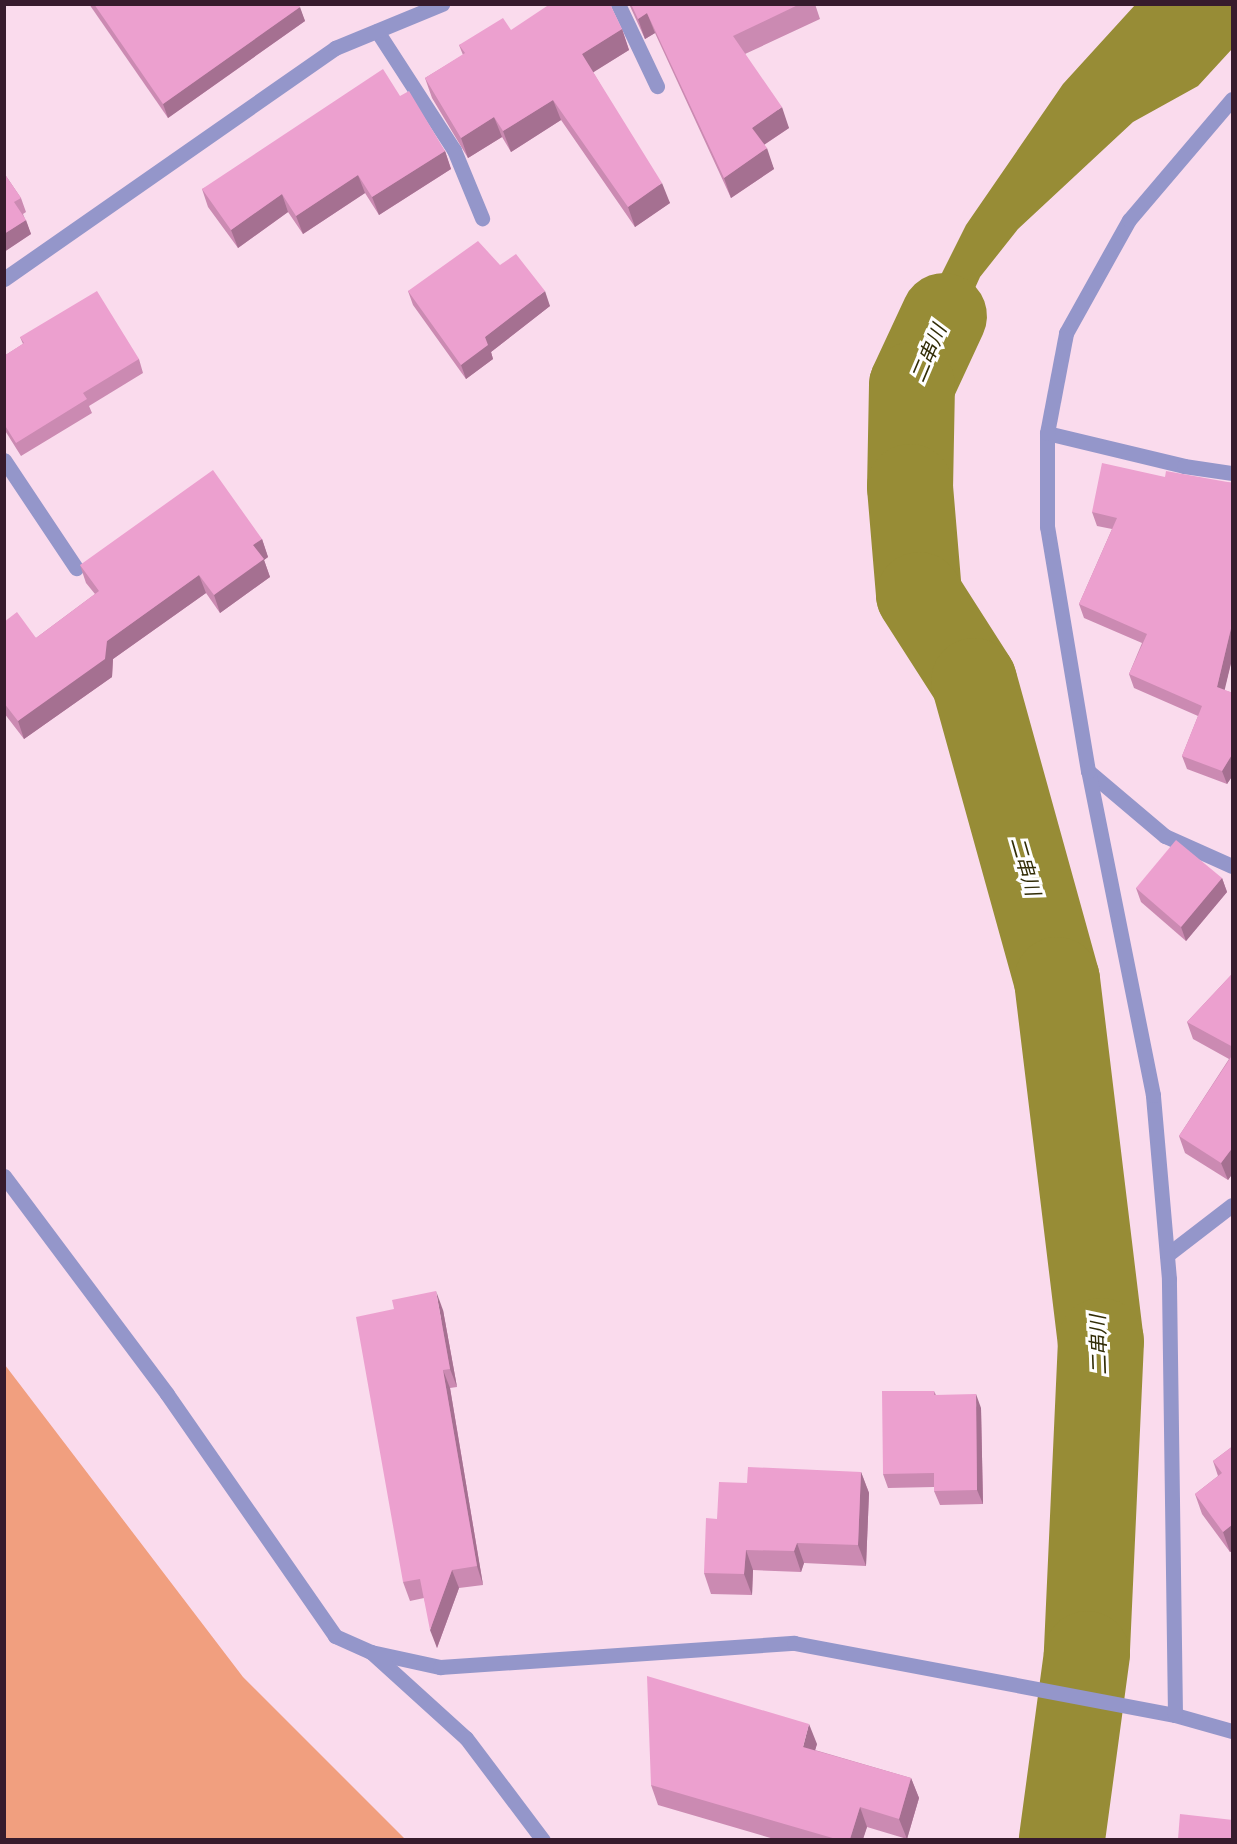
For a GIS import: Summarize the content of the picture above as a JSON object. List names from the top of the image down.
{
  "water": ["二串川"]
}
